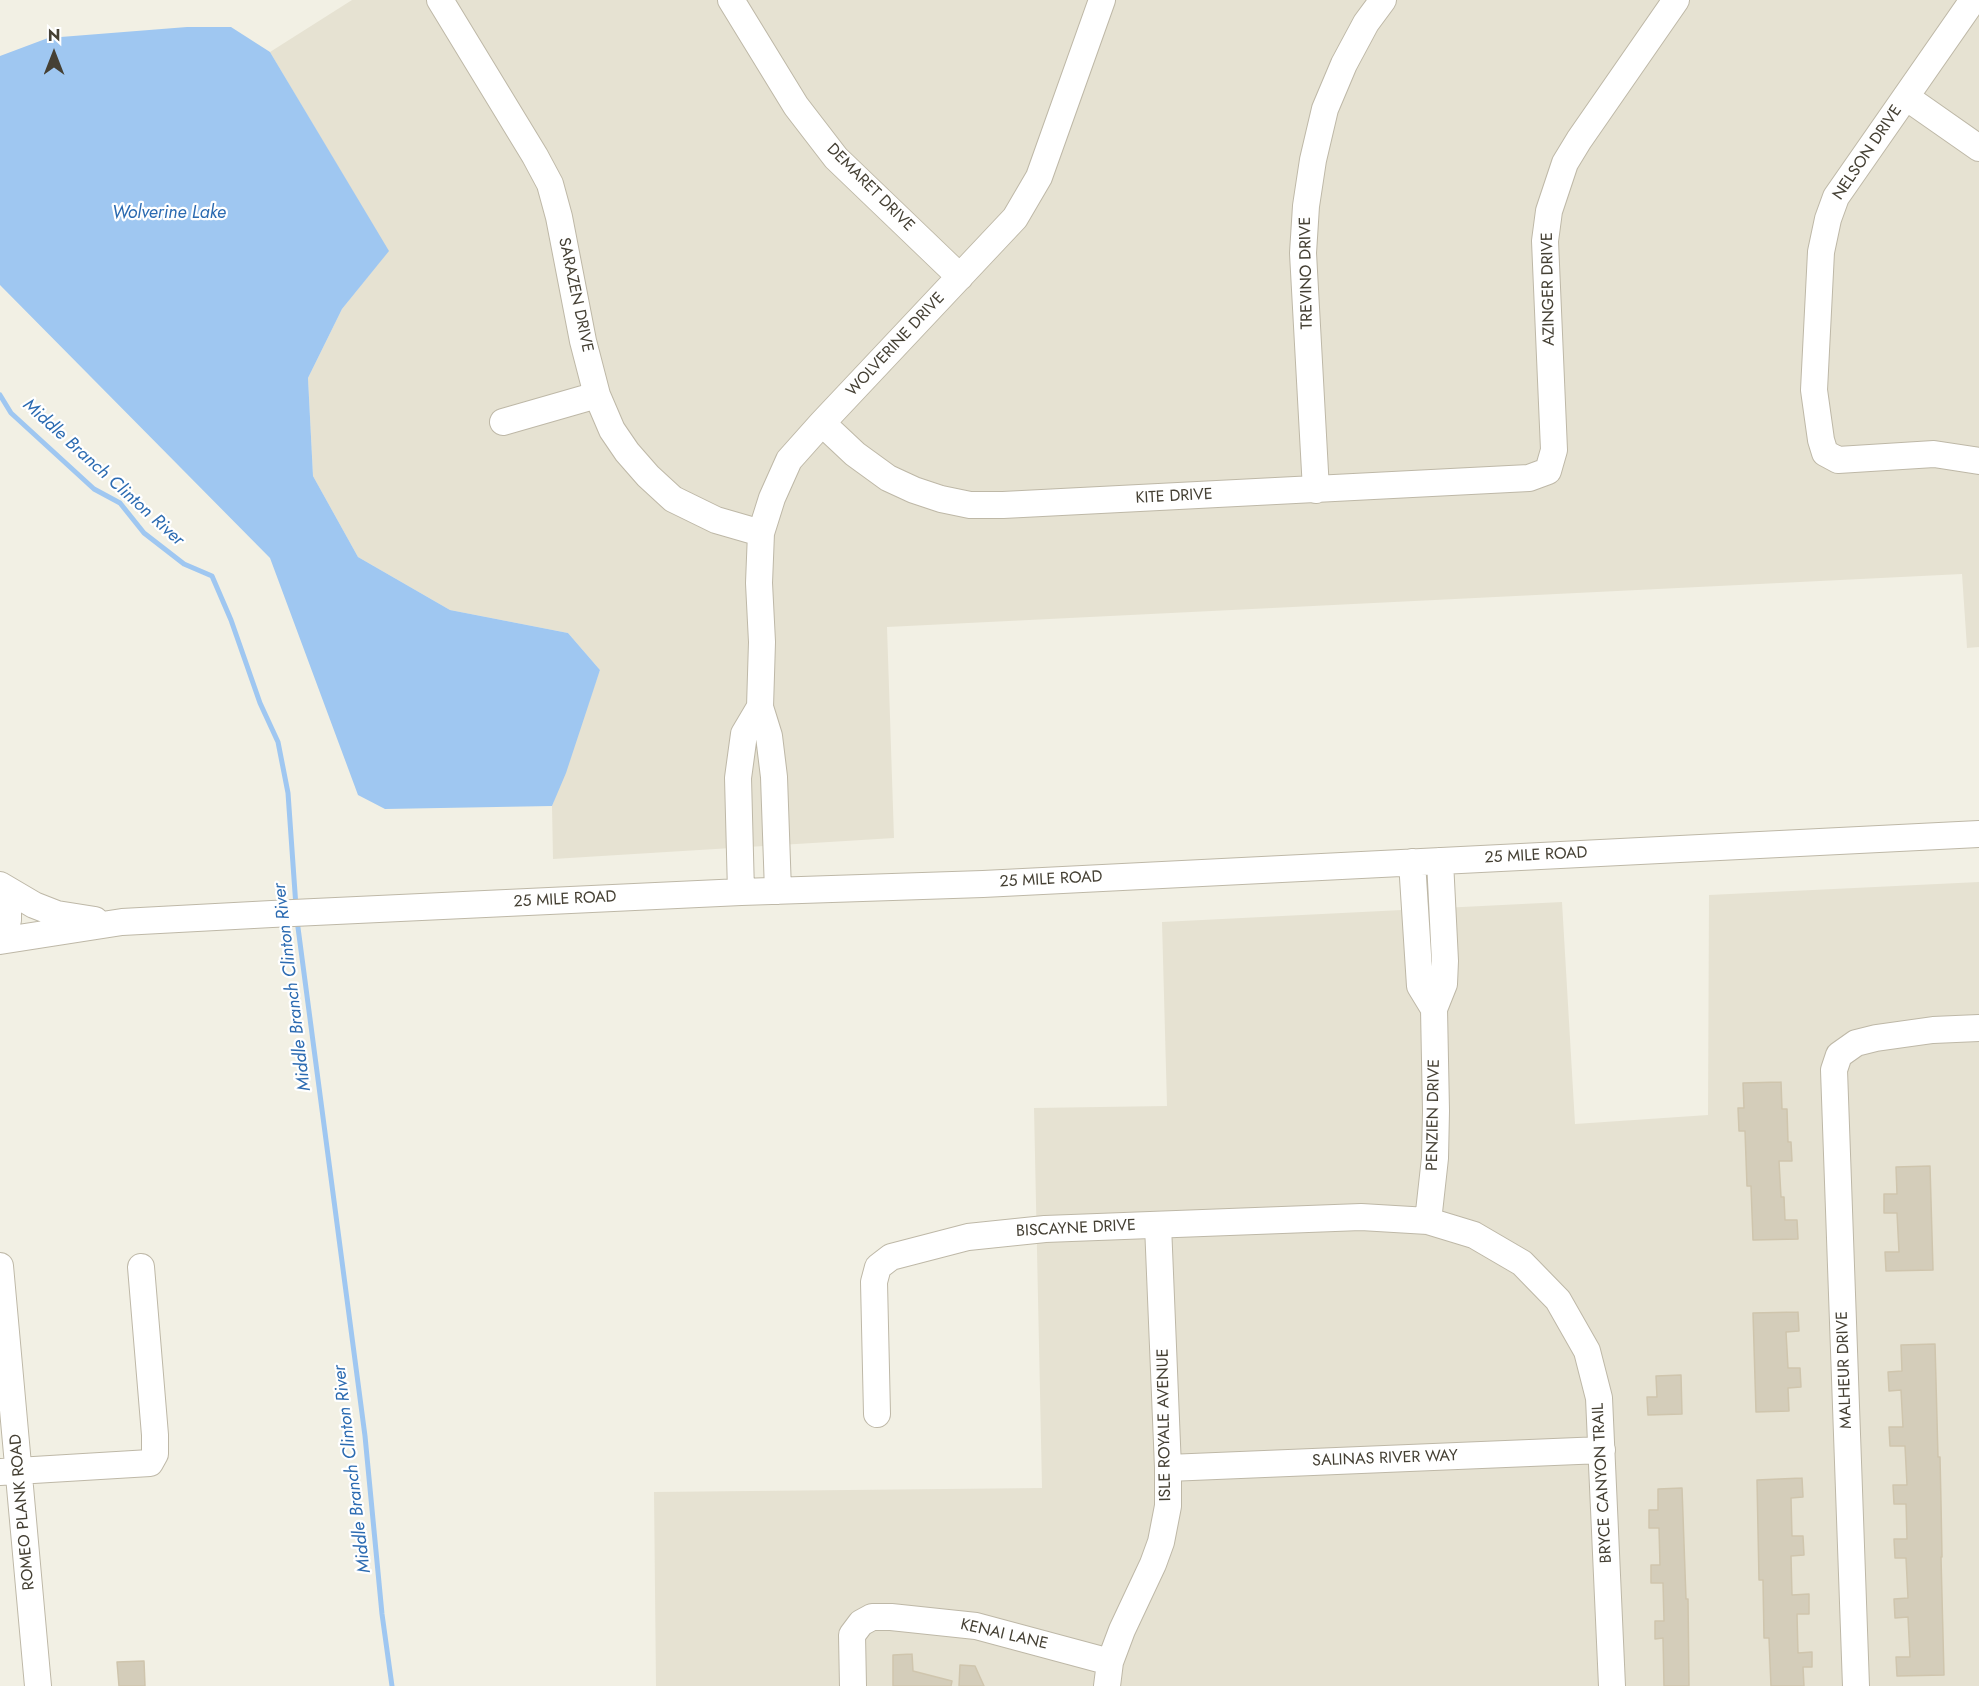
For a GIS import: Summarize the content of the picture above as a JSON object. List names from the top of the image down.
{
  "streets": {
    "street": [
      "NELSON DRIVE",
      "DEMARET DRIVE",
      "TREVINO DRIVE",
      "AZINGER DRIVE",
      "SARAZEN DRIVE",
      "WOLVERINE DRIVE",
      "KITE DRIVE",
      "25 MILE ROAD",
      "PENZIEN DRIVE",
      "BISCAYNE DRIVE",
      "MALHEUR DRIVE",
      "ISLE ROYALE AVENUE",
      "SALINAS RIVER WAY",
      "BRYCE CANYON TRAIL",
      "ROMEO PLANK ROAD",
      "KENAI LANE"
    ]
  },
  "crossings": [
    ["DEMARET DRIVE", "WOLVERINE DRIVE"],
    ["TREVINO DRIVE", "KITE DRIVE"],
    ["AZINGER DRIVE", "KITE DRIVE"],
    ["SARAZEN DRIVE", "WOLVERINE DRIVE"],
    ["WOLVERINE DRIVE", "KITE DRIVE"],
    ["WOLVERINE DRIVE", "25 MILE ROAD"],
    ["25 MILE ROAD", "PENZIEN DRIVE"],
    ["PENZIEN DRIVE", "BISCAYNE DRIVE"],
    ["PENZIEN DRIVE", "BRYCE CANYON TRAIL"],
    ["BISCAYNE DRIVE", "ISLE ROYALE AVENUE"],
    ["BISCAYNE DRIVE", "BRYCE CANYON TRAIL"],
    ["ISLE ROYALE AVENUE", "SALINAS RIVER WAY"],
    ["ISLE ROYALE AVENUE", "KENAI LANE"],
    ["SALINAS RIVER WAY", "BRYCE CANYON TRAIL"]
  ],
  "water": ["Wolverine Lake", "Middle Branch Clinton River"],
  "north": "top"
}
